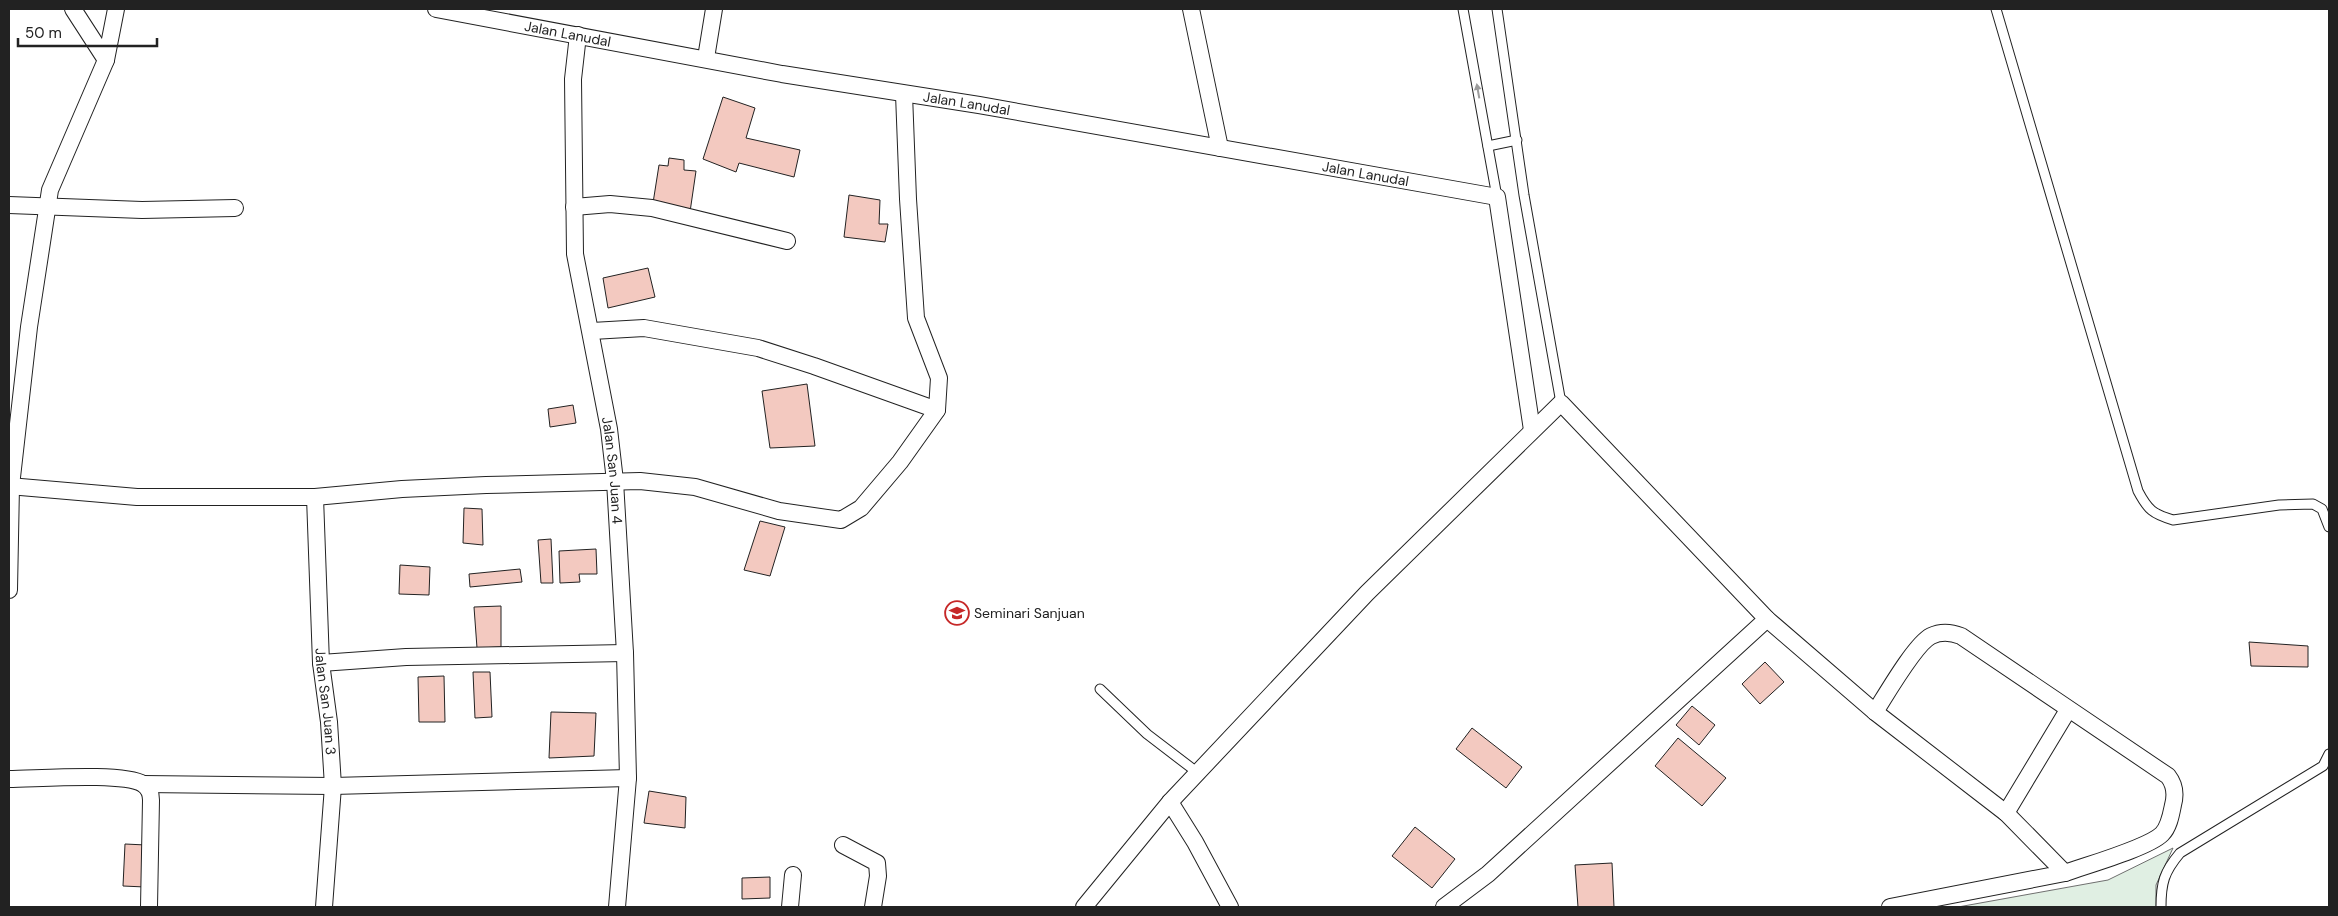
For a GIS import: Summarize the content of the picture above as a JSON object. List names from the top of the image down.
{
  "streets": {
    "street": ["Jalan Lanudal", "Jalan San Juan 4", "Jalan San Juan 3"]
  },
  "crossings": [
    ["Jalan Lanudal", "Jalan San Juan 4"]
  ],
  "places": {
    "school or university": ["Seminari Sanjuan"]
  },
  "scale_bar": "50 m"
}
